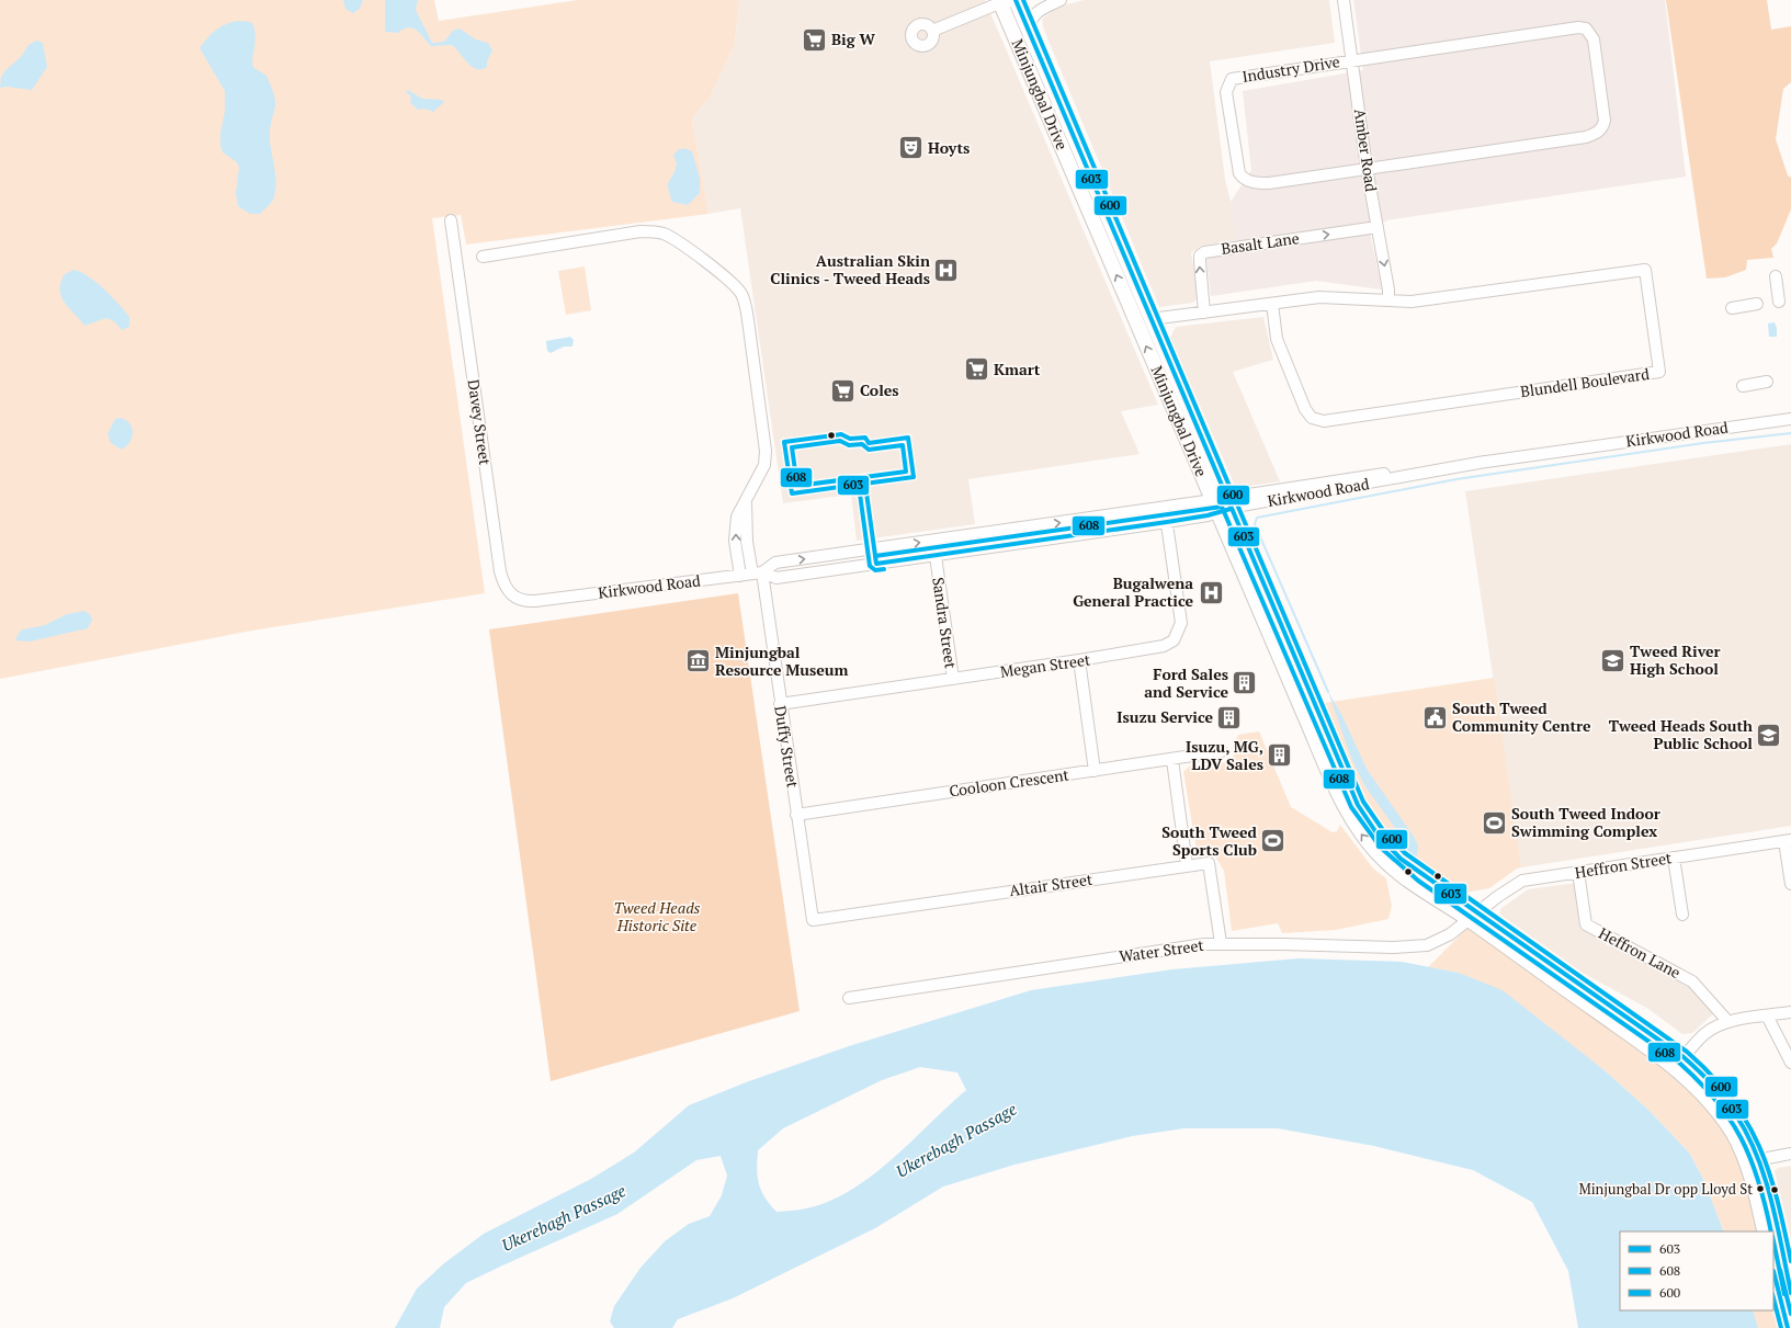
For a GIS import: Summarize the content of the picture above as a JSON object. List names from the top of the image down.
{
  "streets": {
    "main road": ["Minjungbal Drive"],
    "street": [
      "Industry Drive",
      "Amber Road",
      "Basalt Lane",
      "Blundell Boulevard",
      "Davey Street",
      "Kirkwood Road",
      "Sandra Street",
      "Megan Street",
      "Duffy Street",
      "Cooloon Crescent",
      "Heffron Street",
      "Altair Street",
      "Water Street",
      "Heffron Lane"
    ]
  },
  "crossings": [
    ["Industry Drive", "Amber Road"],
    ["Minjungbal Drive", "Blundell Boulevard"],
    ["Minjungbal Drive", "Kirkwood Road"],
    ["Minjungbal Drive", "Heffron Street"],
    ["Minjungbal Drive", "Water Street"],
    ["Amber Road", "Basalt Lane"],
    ["Amber Road", "Blundell Boulevard"],
    ["Basalt Lane", "Blundell Boulevard"],
    ["Davey Street", "Kirkwood Road"],
    ["Kirkwood Road", "Sandra Street"],
    ["Kirkwood Road", "Megan Street"],
    ["Kirkwood Road", "Duffy Street"],
    ["Sandra Street", "Megan Street"],
    ["Megan Street", "Duffy Street"],
    ["Duffy Street", "Cooloon Crescent"],
    ["Duffy Street", "Altair Street"],
    ["Heffron Street", "Water Street"],
    ["Heffron Street", "Heffron Lane"],
    ["Altair Street", "Water Street"]
  ],
  "one_way": ["Basalt Lane"],
  "water": ["Ukerebagh Passage"],
  "parks": ["Tweed Heads Historic Site"],
  "places": {
    "supermarket": ["Big W", "Kmart", "Coles"],
    "theatre": ["Hoyts"],
    "hospital": ["Australian Skin Clinics - Tweed Heads", "Bugalwena General Practice"],
    "school or university": ["Tweed River High School", "Tweed Heads South Public School"],
    "museum": ["Minjungbal Resource Museum"],
    "building": ["Ford Sales and Service", "Isuzu Service", "Isuzu, MG, LDV Sales"],
    "public building": ["South Tweed Community Centre"],
    "sports": ["South Tweed Indoor Swimming Complex", "South Tweed Sports Club"],
    "other": ["Minjungbal Dr opp Lloyd St"]
  },
  "lines": ["transit line 603", "transit line 600", "transit line 608"],
  "legend": ["603", "608", "600"]
}
